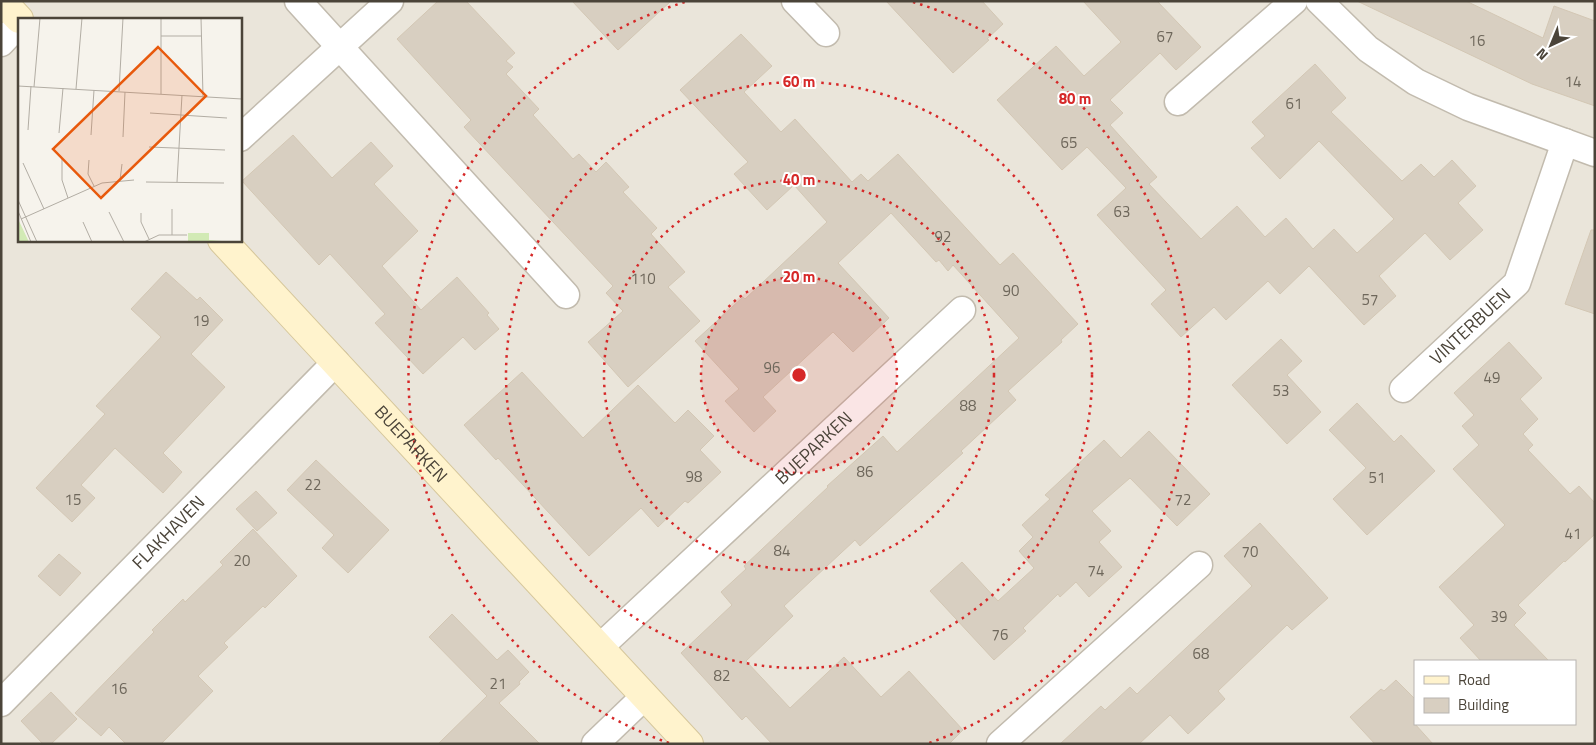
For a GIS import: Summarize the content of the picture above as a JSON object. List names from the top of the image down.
{
  "streets": {
    "street": ["VINTERBUEN", "BUEPARKEN", "FLAKHAVEN"]
  },
  "crossings": [
    ["BUEPARKEN", "FLAKHAVEN"]
  ],
  "house_numbers": [
    "67",
    "16",
    "14",
    "61",
    "65",
    "63",
    "92",
    "110",
    "90",
    "57",
    "19",
    "96",
    "49",
    "53",
    "88",
    "86",
    "98",
    "51",
    "22",
    "15",
    "72",
    "41",
    "84",
    "70",
    "20",
    "74",
    "39",
    "76",
    "68",
    "82",
    "21",
    "16"
  ],
  "legend": ["Road", "Building"],
  "north": "bottom left",
  "rings": [
    "60 m",
    "80 m",
    "40 m",
    "20 m"
  ]
}
